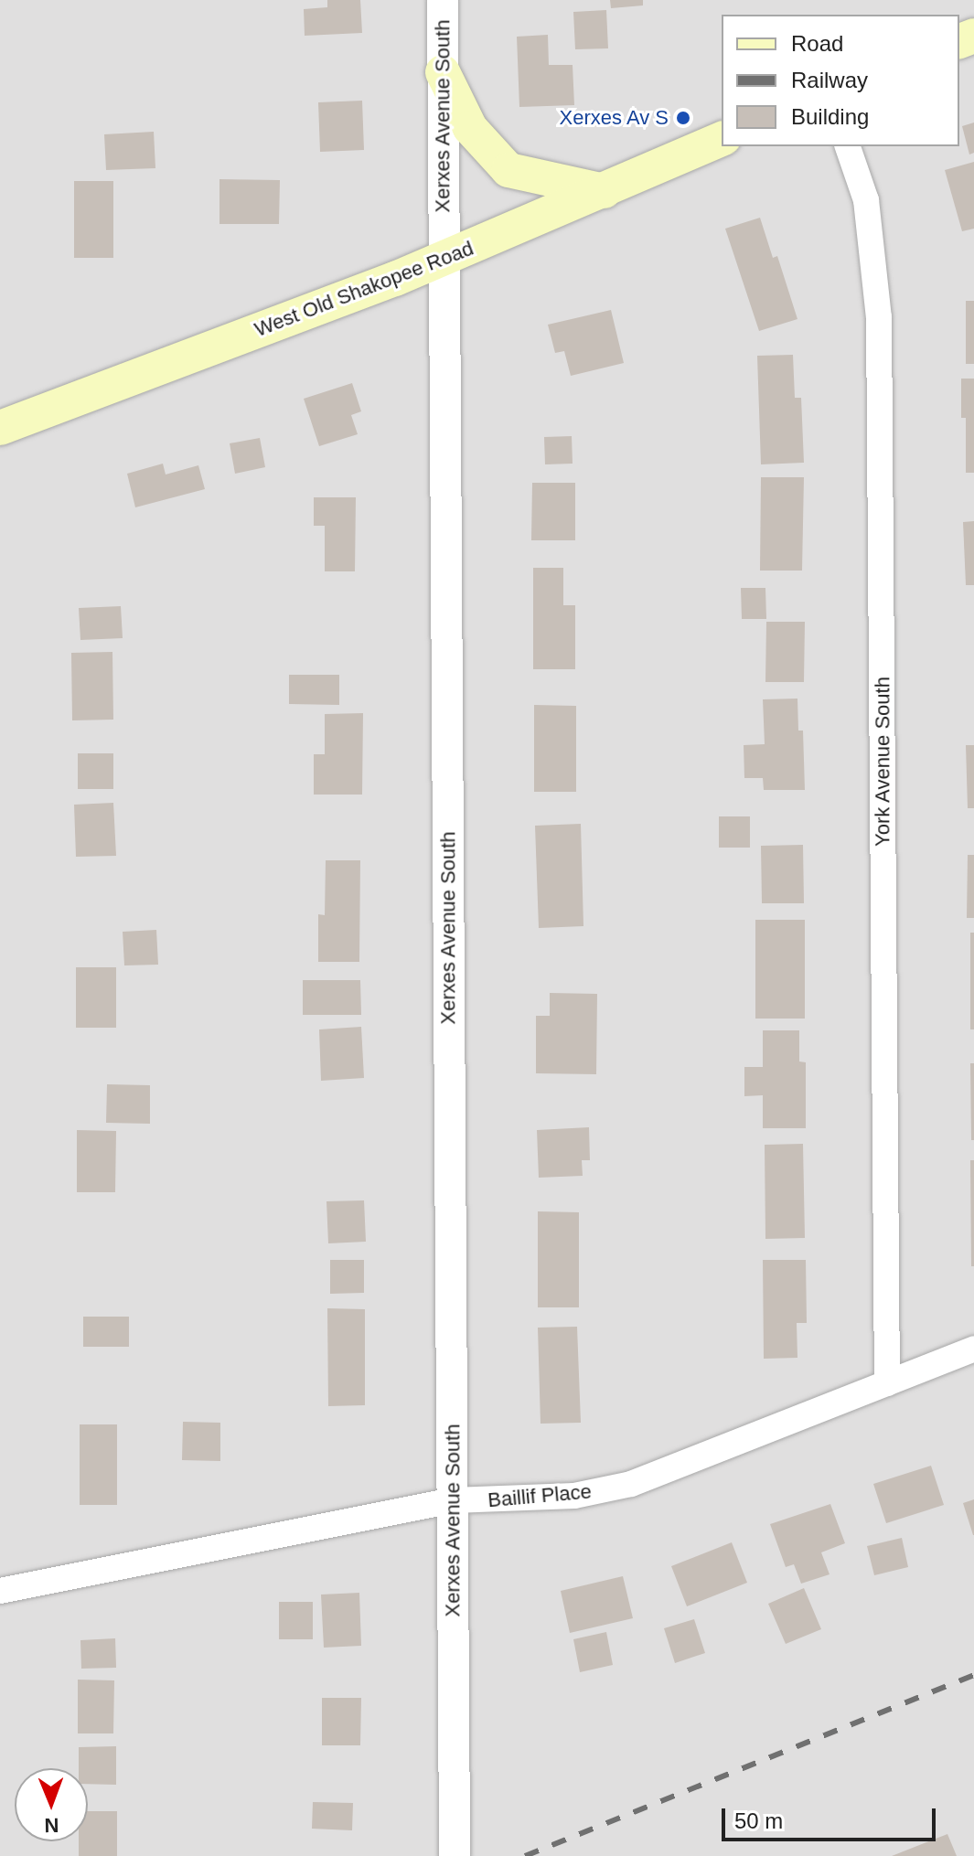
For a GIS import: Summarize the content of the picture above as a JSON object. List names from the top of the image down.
{
  "streets": {
    "main road": ["West Old Shakopee Road"],
    "street": ["Xerxes Avenue South", "York Avenue South", "Baillif Place"]
  },
  "crossings": [
    ["Xerxes Avenue South", "West Old Shakopee Road"],
    ["Xerxes Avenue South", "Baillif Place"],
    ["York Avenue South", "Baillif Place"]
  ],
  "places": ["Xerxes Av S"],
  "legend": ["Road", "Railway", "Building"],
  "scale_bar": "50 m",
  "north": "bottom"
}
